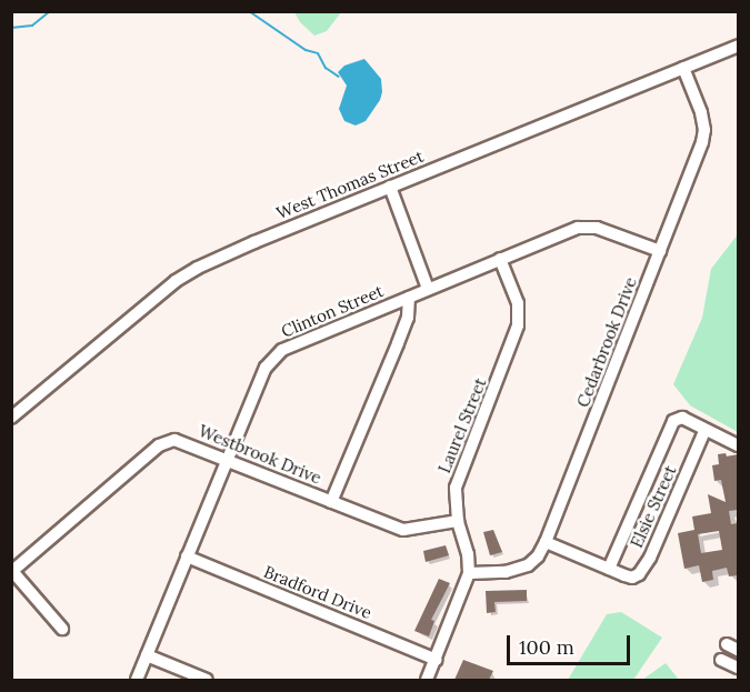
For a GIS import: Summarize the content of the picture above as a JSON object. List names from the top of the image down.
{
  "streets": {
    "street": [
      "West Thomas Street",
      "Clinton Street",
      "Cedarbrook Drive",
      "Laurel Street",
      "Westbrook Drive",
      "Elsie Street",
      "Bradford Drive"
    ]
  },
  "crossings": [
    ["West Thomas Street", "Cedarbrook Drive"],
    ["Clinton Street", "Cedarbrook Drive"],
    ["Clinton Street", "Laurel Street"],
    ["Clinton Street", "Westbrook Drive"],
    ["Clinton Street", "Bradford Drive"],
    ["Cedarbrook Drive", "Laurel Street"],
    ["Cedarbrook Drive", "Elsie Street"],
    ["Laurel Street", "Westbrook Drive"]
  ],
  "scale_bar": "100 m"
}
